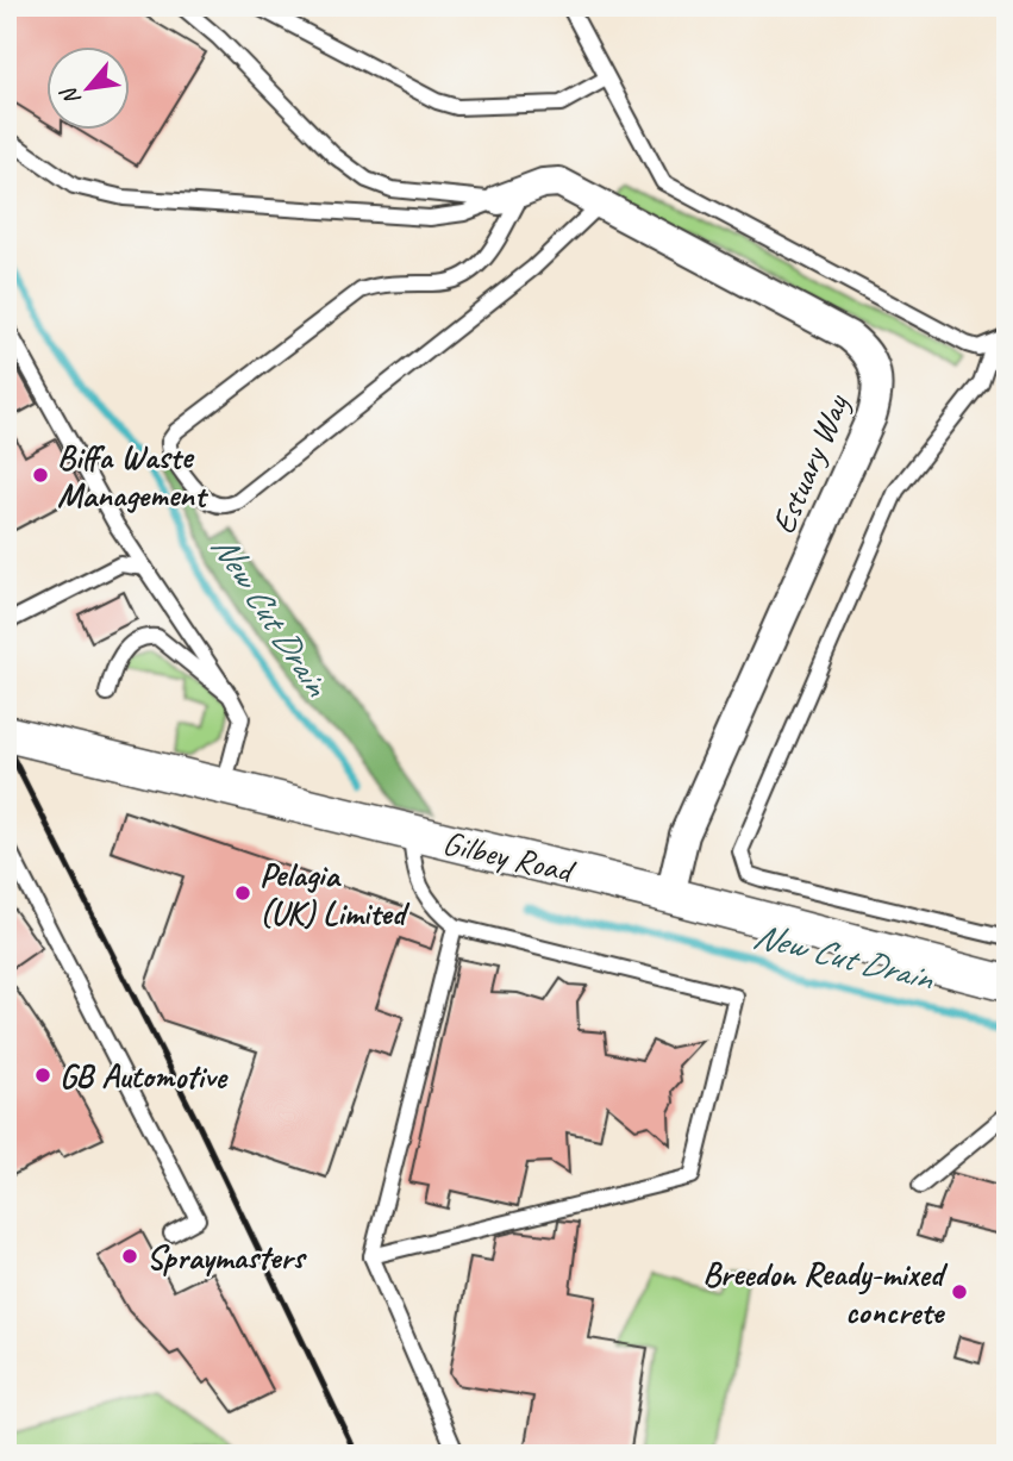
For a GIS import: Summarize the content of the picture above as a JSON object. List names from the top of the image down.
{
  "streets": {
    "street": ["Estuary Way", "Gilbey Road"]
  },
  "crossings": [
    ["Estuary Way", "Gilbey Road"]
  ],
  "water": ["New Cut Drain"],
  "places": [
    "Biffa Waste Management",
    "Pelagia (UK) Limited",
    "GB Automotive",
    "Spraymasters",
    "Breedon Ready-mixed concrete"
  ],
  "north": "bottom left"
}
